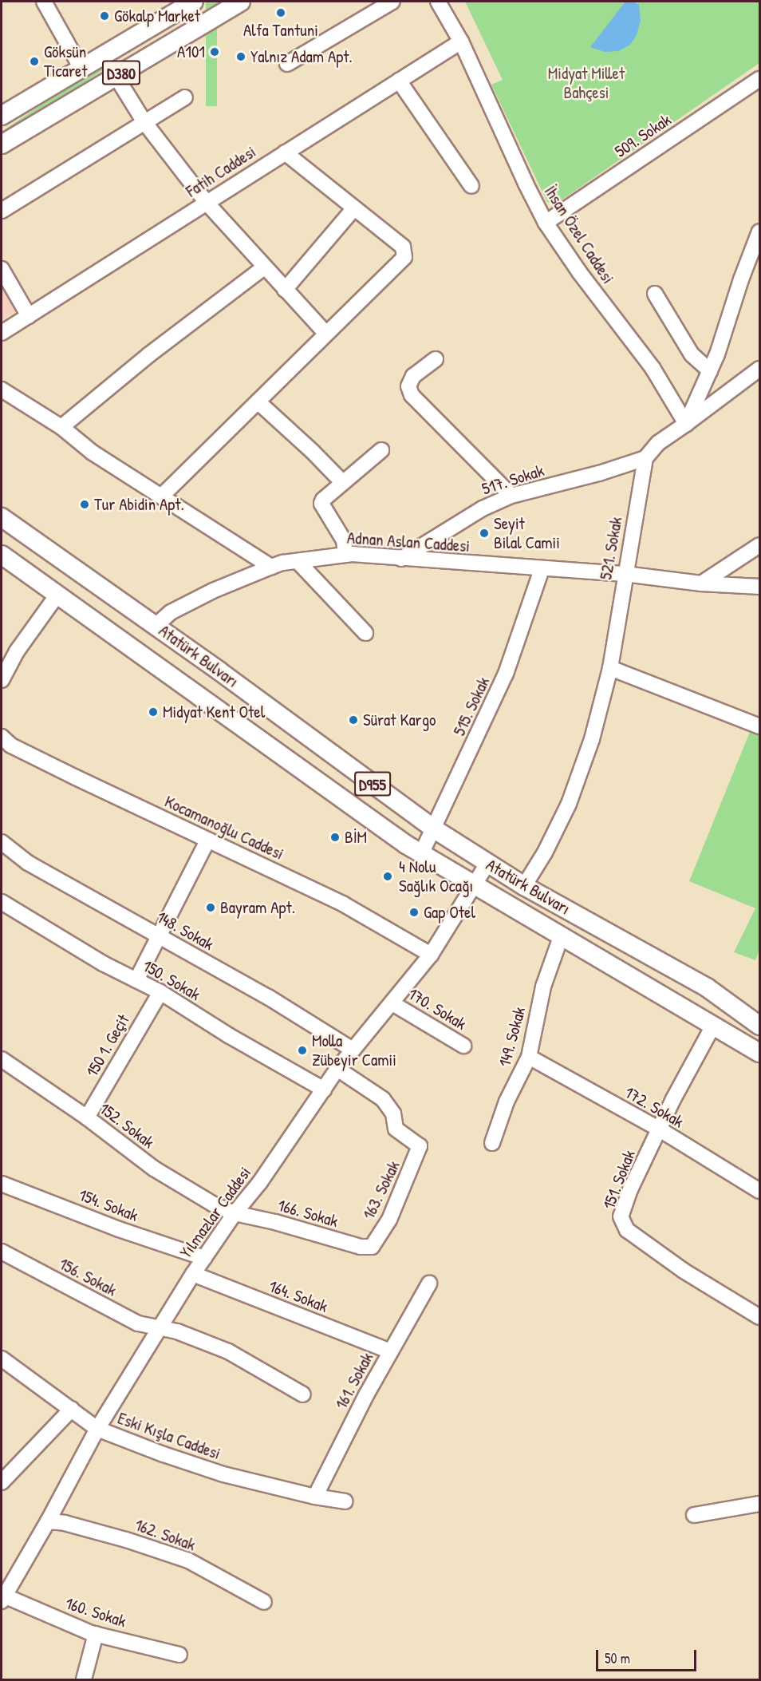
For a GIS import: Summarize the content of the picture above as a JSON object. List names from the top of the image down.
{
  "streets": {
    "main road": ["D380", "Atatürk Bulvarı", "D955"],
    "street": [
      "509. Sokak",
      "Fatih Caddesi",
      "İhsan Özel Caddesi",
      "517. Sokak",
      "Adnan Aslan Caddesi",
      "521. Sokak",
      "515. Sokak",
      "Kocamanoğlu Caddesi",
      "148. Sokak",
      "150. Sokak",
      "170. Sokak",
      "149. Sokak",
      "150 1. Geçit",
      "172. Sokak",
      "152. Sokak",
      "151. Sokak",
      "163. Sokak",
      "154. Sokak",
      "Yılmazlar Caddesi",
      "166. Sokak",
      "156. Sokak",
      "164. Sokak",
      "161. Sokak",
      "Eski Kışla Caddesi",
      "162. Sokak",
      "160. Sokak"
    ]
  },
  "crossings": [
    ["509. Sokak", "İhsan Özel Caddesi"],
    ["Fatih Caddesi", "İhsan Özel Caddesi"],
    ["517. Sokak", "Adnan Aslan Caddesi"],
    ["517. Sokak", "521. Sokak"],
    ["Adnan Aslan Caddesi", "521. Sokak"],
    ["Adnan Aslan Caddesi", "Atatürk Bulvarı"],
    ["Adnan Aslan Caddesi", "515. Sokak"],
    ["521. Sokak", "Atatürk Bulvarı"],
    ["Atatürk Bulvarı", "515. Sokak"],
    ["Atatürk Bulvarı", "149. Sokak"],
    ["Atatürk Bulvarı", "151. Sokak"],
    ["Atatürk Bulvarı", "Yılmazlar Caddesi"],
    ["Kocamanoğlu Caddesi", "Yılmazlar Caddesi"],
    ["148. Sokak", "Yılmazlar Caddesi"],
    ["150. Sokak", "150 1. Geçit"],
    ["150. Sokak", "Yılmazlar Caddesi"],
    ["170. Sokak", "Yılmazlar Caddesi"],
    ["149. Sokak", "172. Sokak"],
    ["150 1. Geçit", "152. Sokak"],
    ["172. Sokak", "151. Sokak"],
    ["152. Sokak", "Yılmazlar Caddesi"],
    ["152. Sokak", "166. Sokak"],
    ["163. Sokak", "Yılmazlar Caddesi"],
    ["163. Sokak", "166. Sokak"],
    ["154. Sokak", "Yılmazlar Caddesi"],
    ["Yılmazlar Caddesi", "166. Sokak"],
    ["Yılmazlar Caddesi", "156. Sokak"],
    ["Yılmazlar Caddesi", "164. Sokak"],
    ["Yılmazlar Caddesi", "Eski Kışla Caddesi"],
    ["Yılmazlar Caddesi", "162. Sokak"],
    ["Yılmazlar Caddesi", "160. Sokak"],
    ["164. Sokak", "161. Sokak"],
    ["161. Sokak", "Eski Kışla Caddesi"]
  ],
  "parks": ["Midyat Millet Bahçesi"],
  "places": [
    "Alfa Tantuni",
    "Gökalp Market",
    "A101",
    "Yalnız Adam Apt.",
    "Göksün Ticaret",
    "Tur Abidin Apt.",
    "Seyit Bilal Camii",
    "Midyat Kent Otel",
    "Sürat Kargo",
    "BİM",
    "4 Nolu Sağlık Ocağı",
    "Bayram Apt.",
    "Gap Otel",
    "Molla Zübeyir Camii"
  ],
  "scale_bar": "50 m"
}
